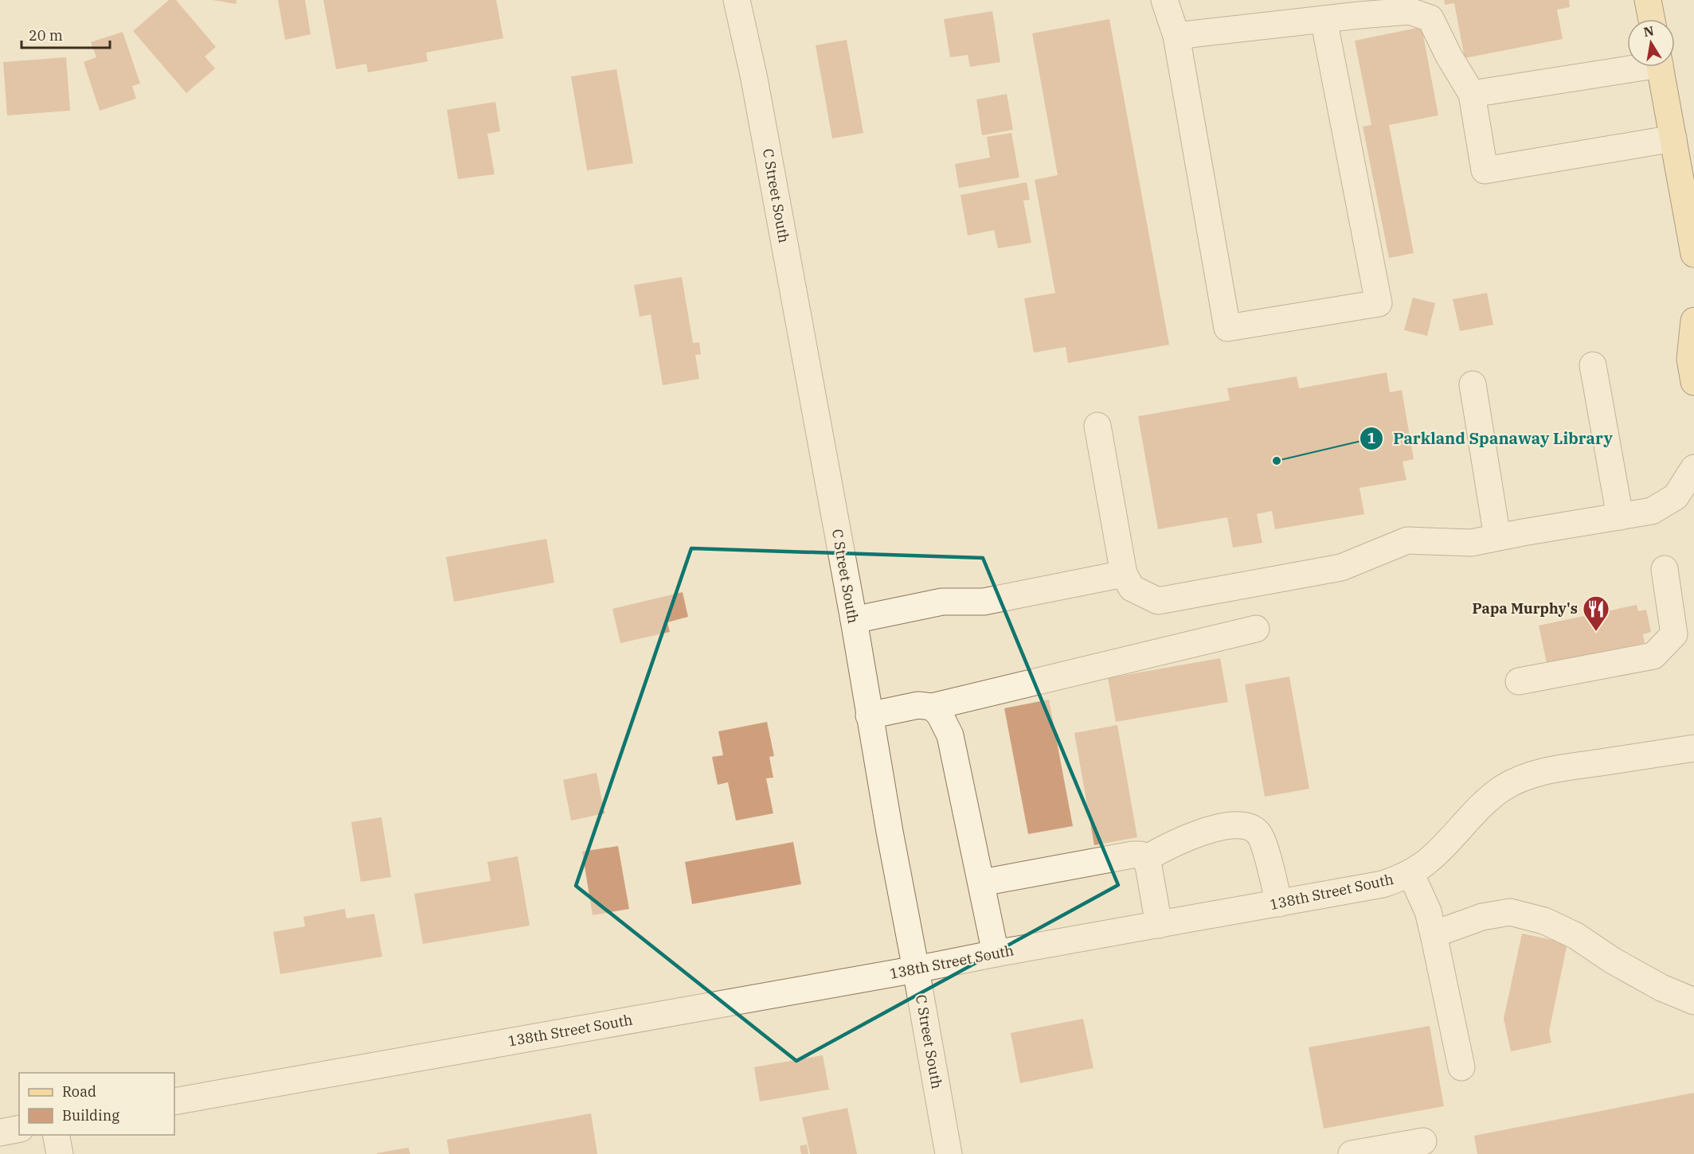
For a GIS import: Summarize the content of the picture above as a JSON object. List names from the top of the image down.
{
  "streets": {
    "street": ["C Street South", "138th Street South"]
  },
  "crossings": [
    ["C Street South", "138th Street South"]
  ],
  "places": {
    "other": ["Parkland Spanaway Library"],
    "restaurant": ["Papa Murphy's"]
  },
  "legend": ["Road", "Building"],
  "scale_bar": "20 m",
  "north": "top"
}
